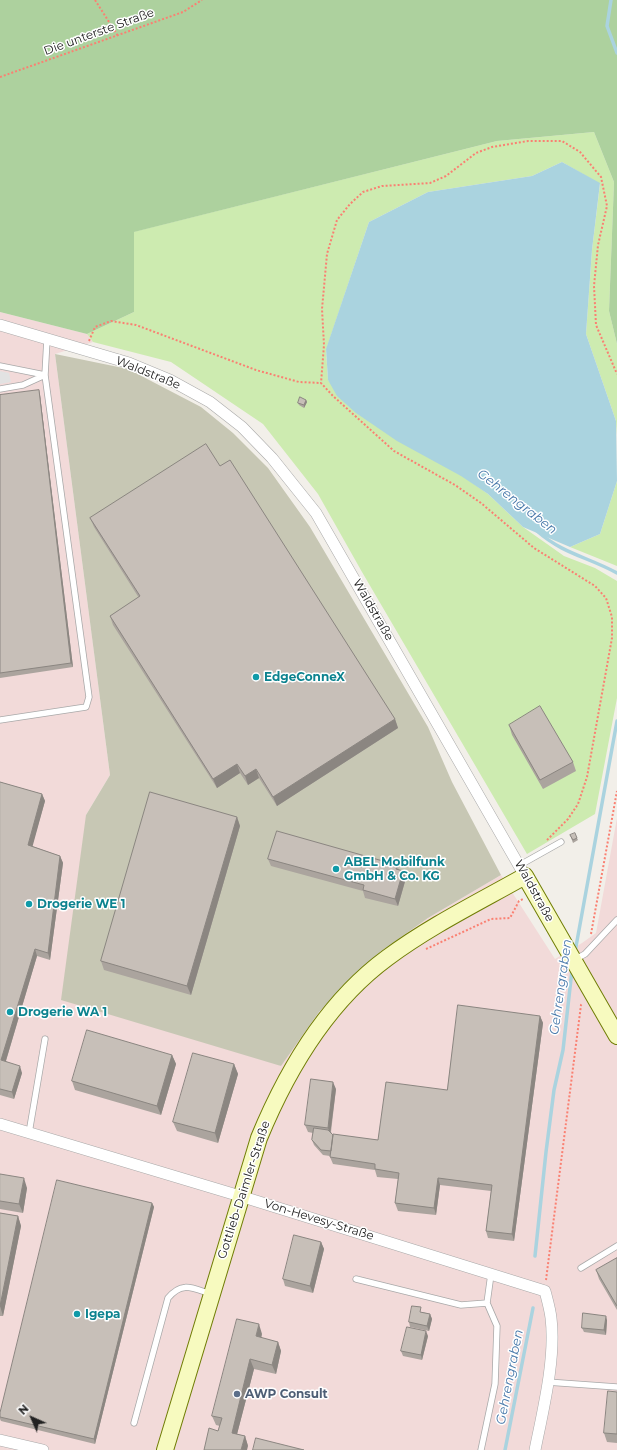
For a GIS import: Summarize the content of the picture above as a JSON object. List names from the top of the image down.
{
  "streets": {
    "street": ["Waldstraße", "Gottlieb-Daimler-Straße", "Von-Hevesy-Straße"],
    "path": ["Die unterste Straße"]
  },
  "crossings": [
    ["Waldstraße", "Gottlieb-Daimler-Straße"],
    ["Gottlieb-Daimler-Straße", "Von-Hevesy-Straße"]
  ],
  "water": ["Gehrengraben"],
  "places": [
    "EdgeConneX",
    "ABEL Mobilfunk GmbH & Co. KG",
    "Drogerie WE 1",
    "Drogerie WA 1",
    "Igepa",
    "AWP Consult"
  ],
  "north": "top left"
}
